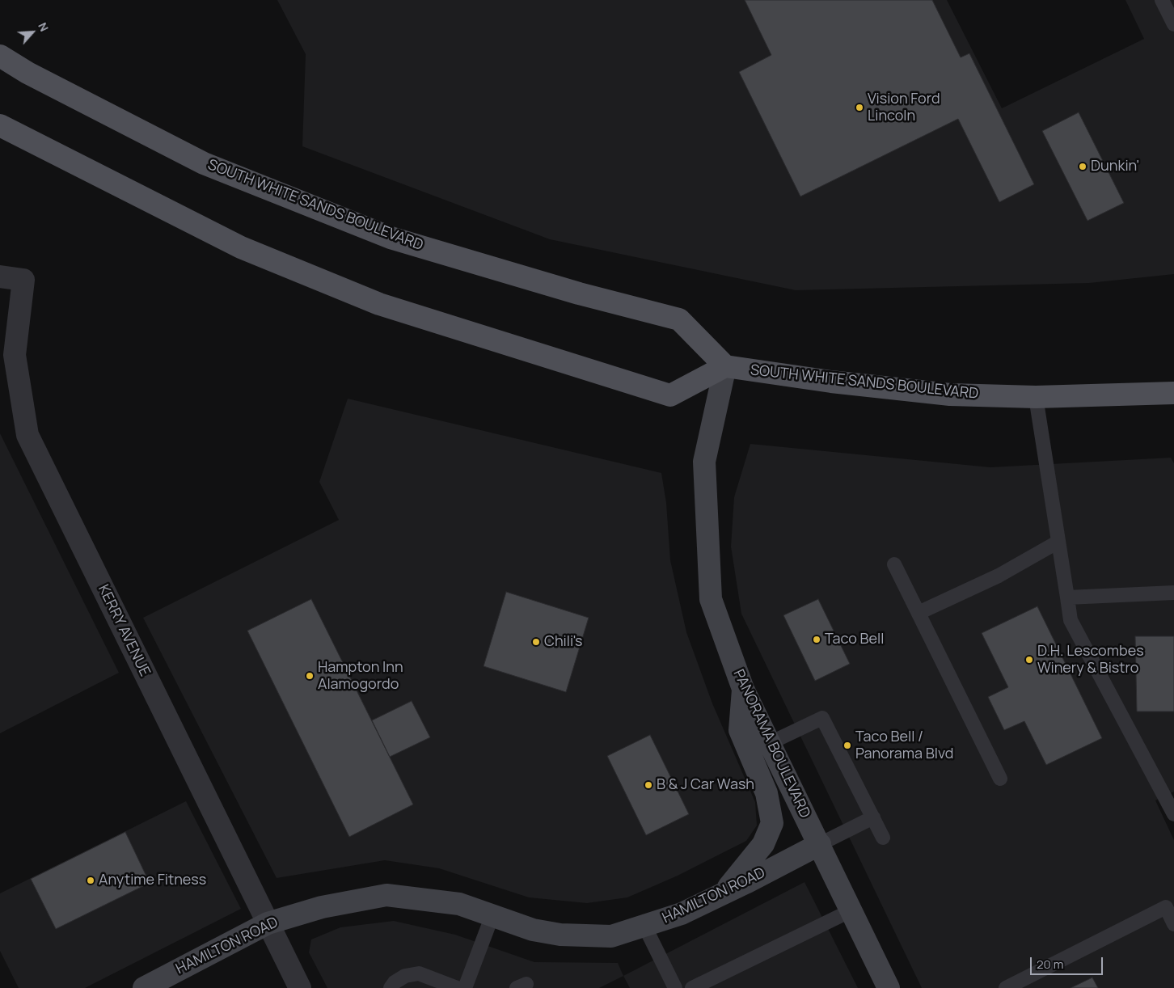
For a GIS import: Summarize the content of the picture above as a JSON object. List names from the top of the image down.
{
  "streets": {
    "main road": ["SOUTH WHITE SANDS BOULEVARD", "PANORAMA BOULEVARD", "HAMILTON ROAD"],
    "street": ["KERRY AVENUE"]
  },
  "crossings": [
    ["SOUTH WHITE SANDS BOULEVARD", "PANORAMA BOULEVARD"],
    ["KERRY AVENUE", "HAMILTON ROAD"],
    ["PANORAMA BOULEVARD", "HAMILTON ROAD"]
  ],
  "places": [
    "Vision Ford Lincoln",
    "Dunkin'",
    "Taco Bell",
    "Chili's",
    "D.H. Lescombes Winery & Bistro",
    "Hampton Inn Alamogordo",
    "Taco Bell / Panorama Blvd",
    "B & J Car Wash",
    "Anytime Fitness"
  ],
  "scale_bar": "20 m",
  "north": "top right"
}
